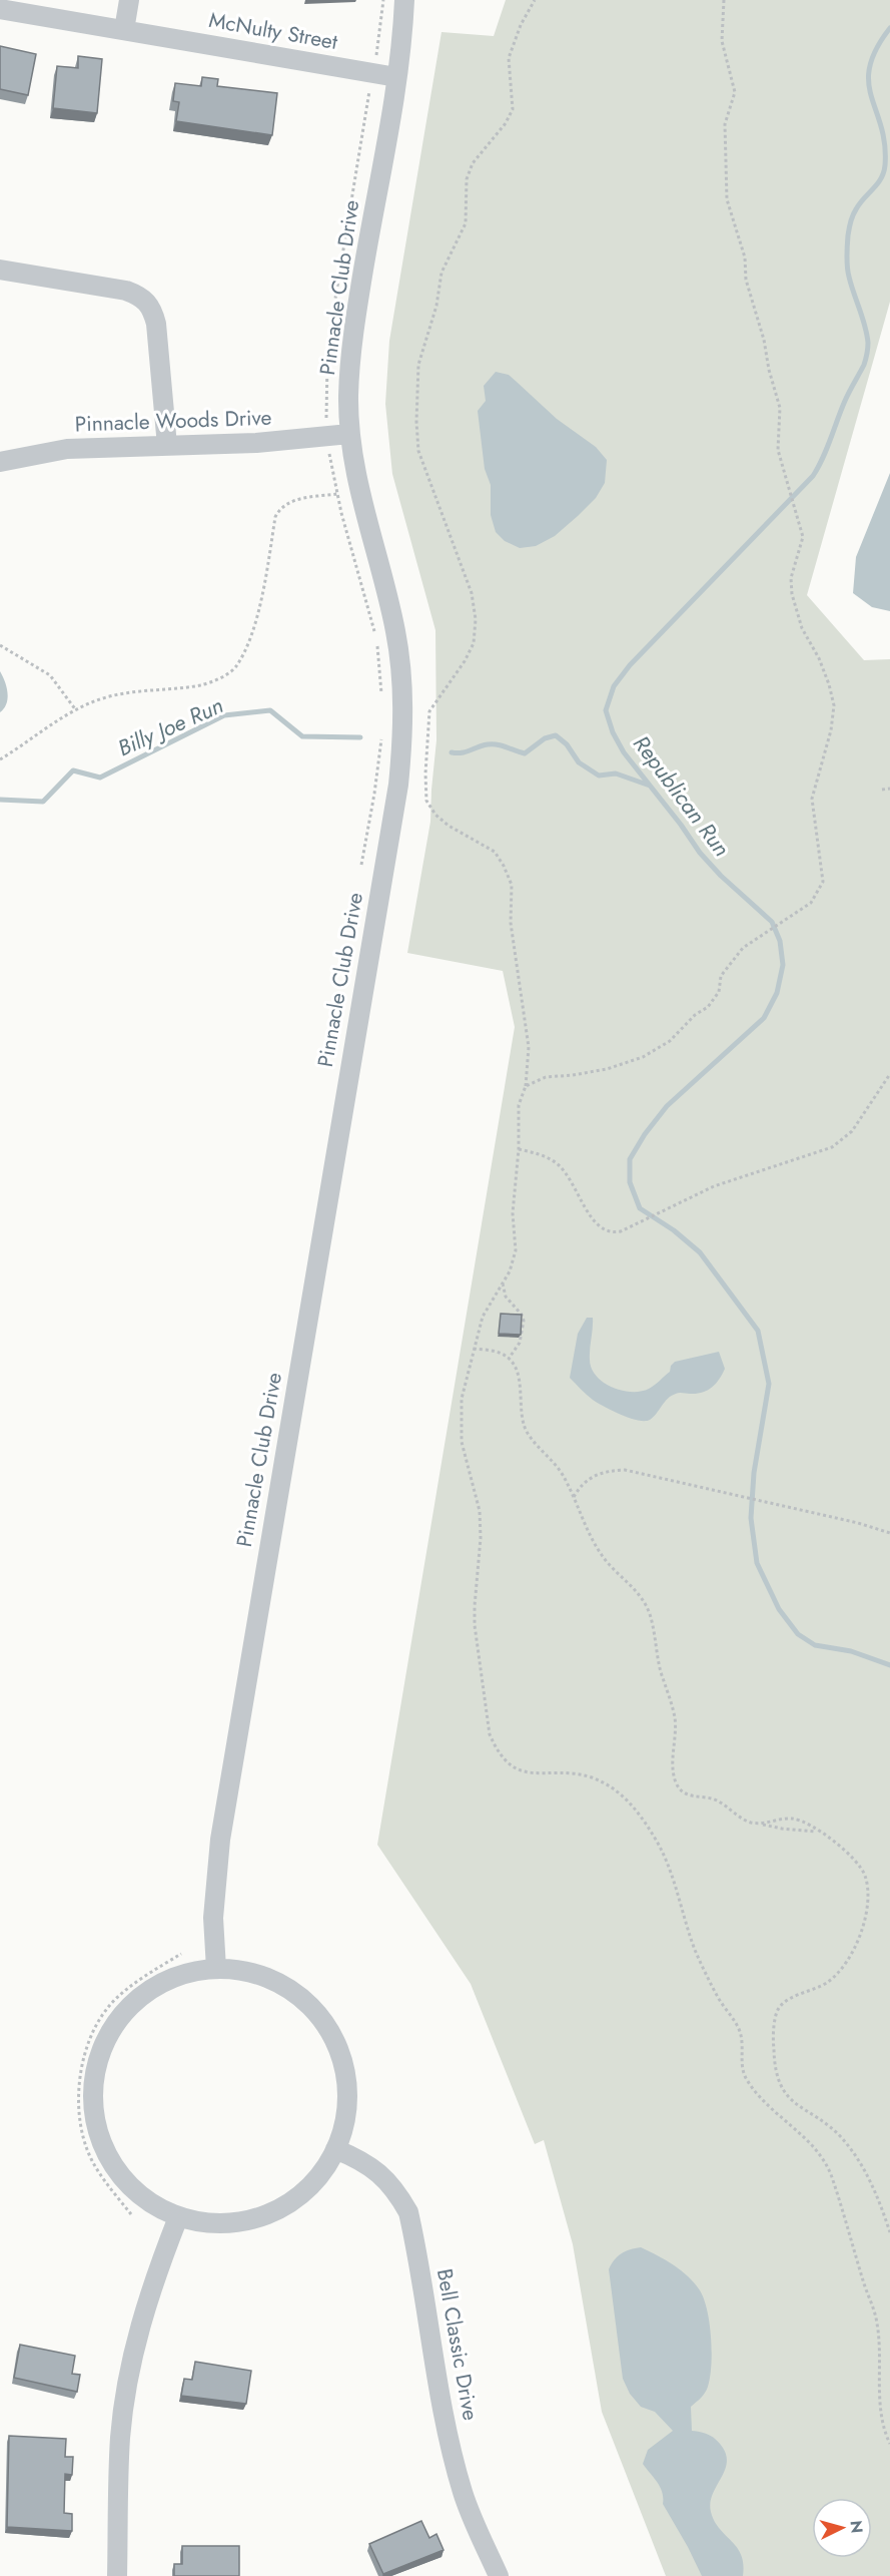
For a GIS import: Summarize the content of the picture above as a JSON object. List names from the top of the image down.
{
  "streets": {
    "street": [
      "McNulty Street",
      "Pinnacle Club Drive",
      "Pinnacle Woods Drive",
      "Bell Classic Drive"
    ]
  },
  "crossings": [
    ["McNulty Street", "Pinnacle Club Drive"],
    ["Pinnacle Club Drive", "Pinnacle Woods Drive"]
  ],
  "water": ["Billy Joe Run", "Republican Run"],
  "north": "right"
}
